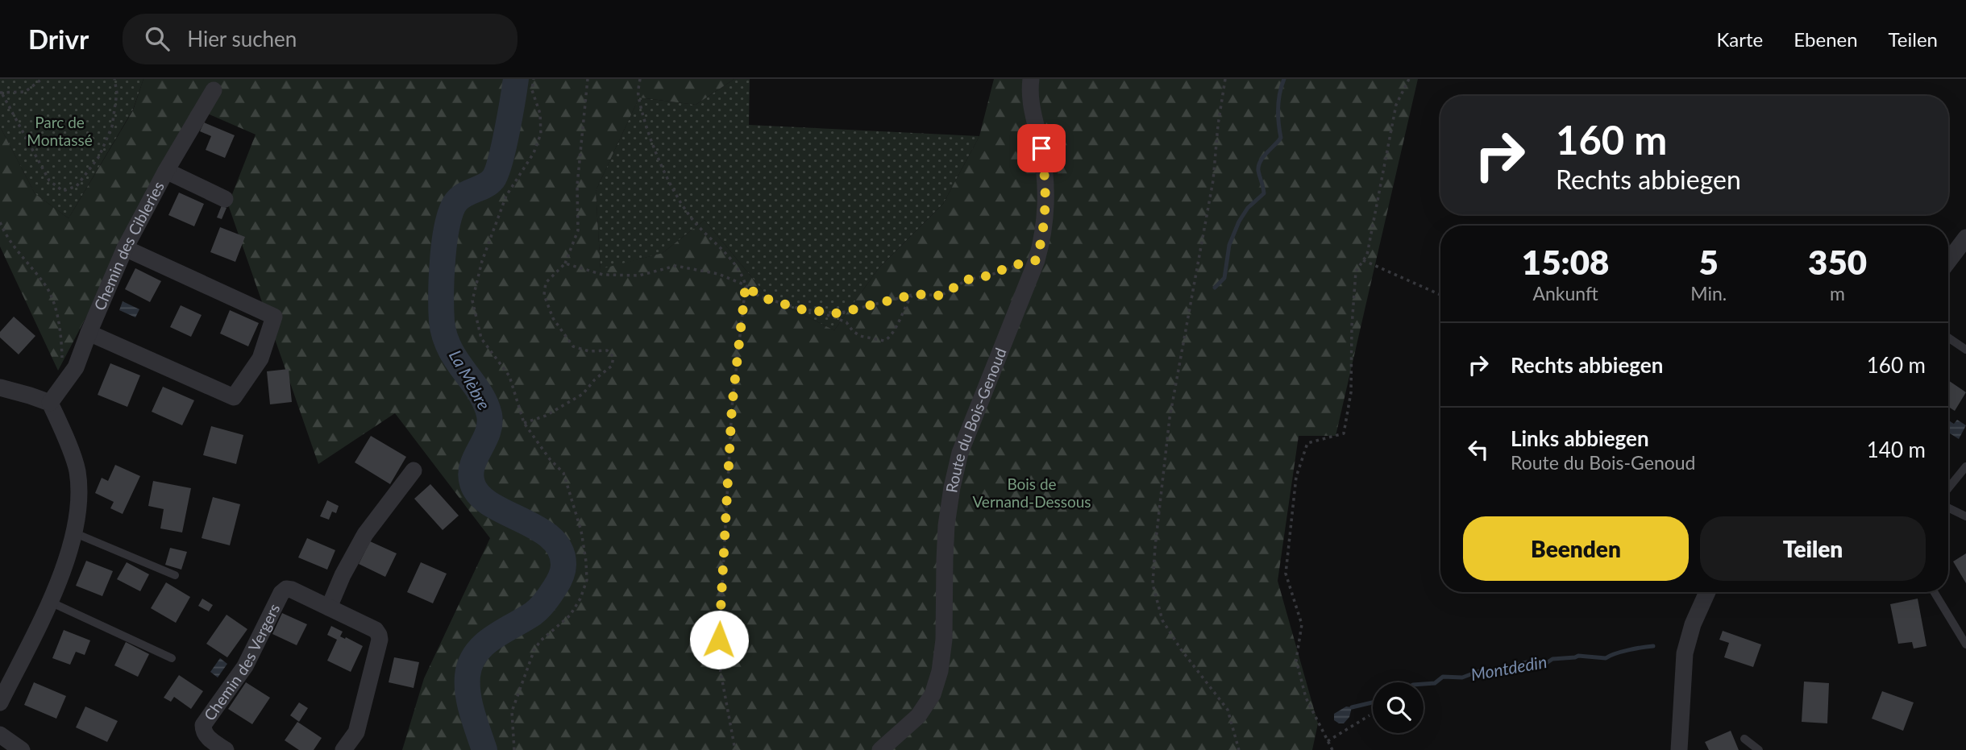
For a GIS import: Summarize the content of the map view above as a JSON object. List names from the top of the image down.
{
  "streets": {
    "street": ["Chemin des Cibleries", "Route du Bois-Genoud", "Chemin des Vergers"]
  },
  "water": ["La Mèbre", "Montdedin"],
  "parks": ["Parc de Montassé", "Bois de Vernand-Dessous"],
  "page": {
    "header": "Drivr",
    "search": "Hier suchen",
    "nav": ["Karte", "Ebenen", "Teilen"],
    "turn": ["160 m", "Rechts abbiegen"],
    "eta": [
      "15:08",
      "Ankunft",
      "5",
      "Min.",
      "350",
      "m"
    ],
    "list": [
      {
        "name": "Rechts abbiegen",
        "value": "160 m"
      },
      {
        "name": "Links abbiegen",
        "note": "Route du Bois-Genoud",
        "value": "140 m"
      }
    ],
    "buttons": ["Beenden", "Teilen"]
  }
}
